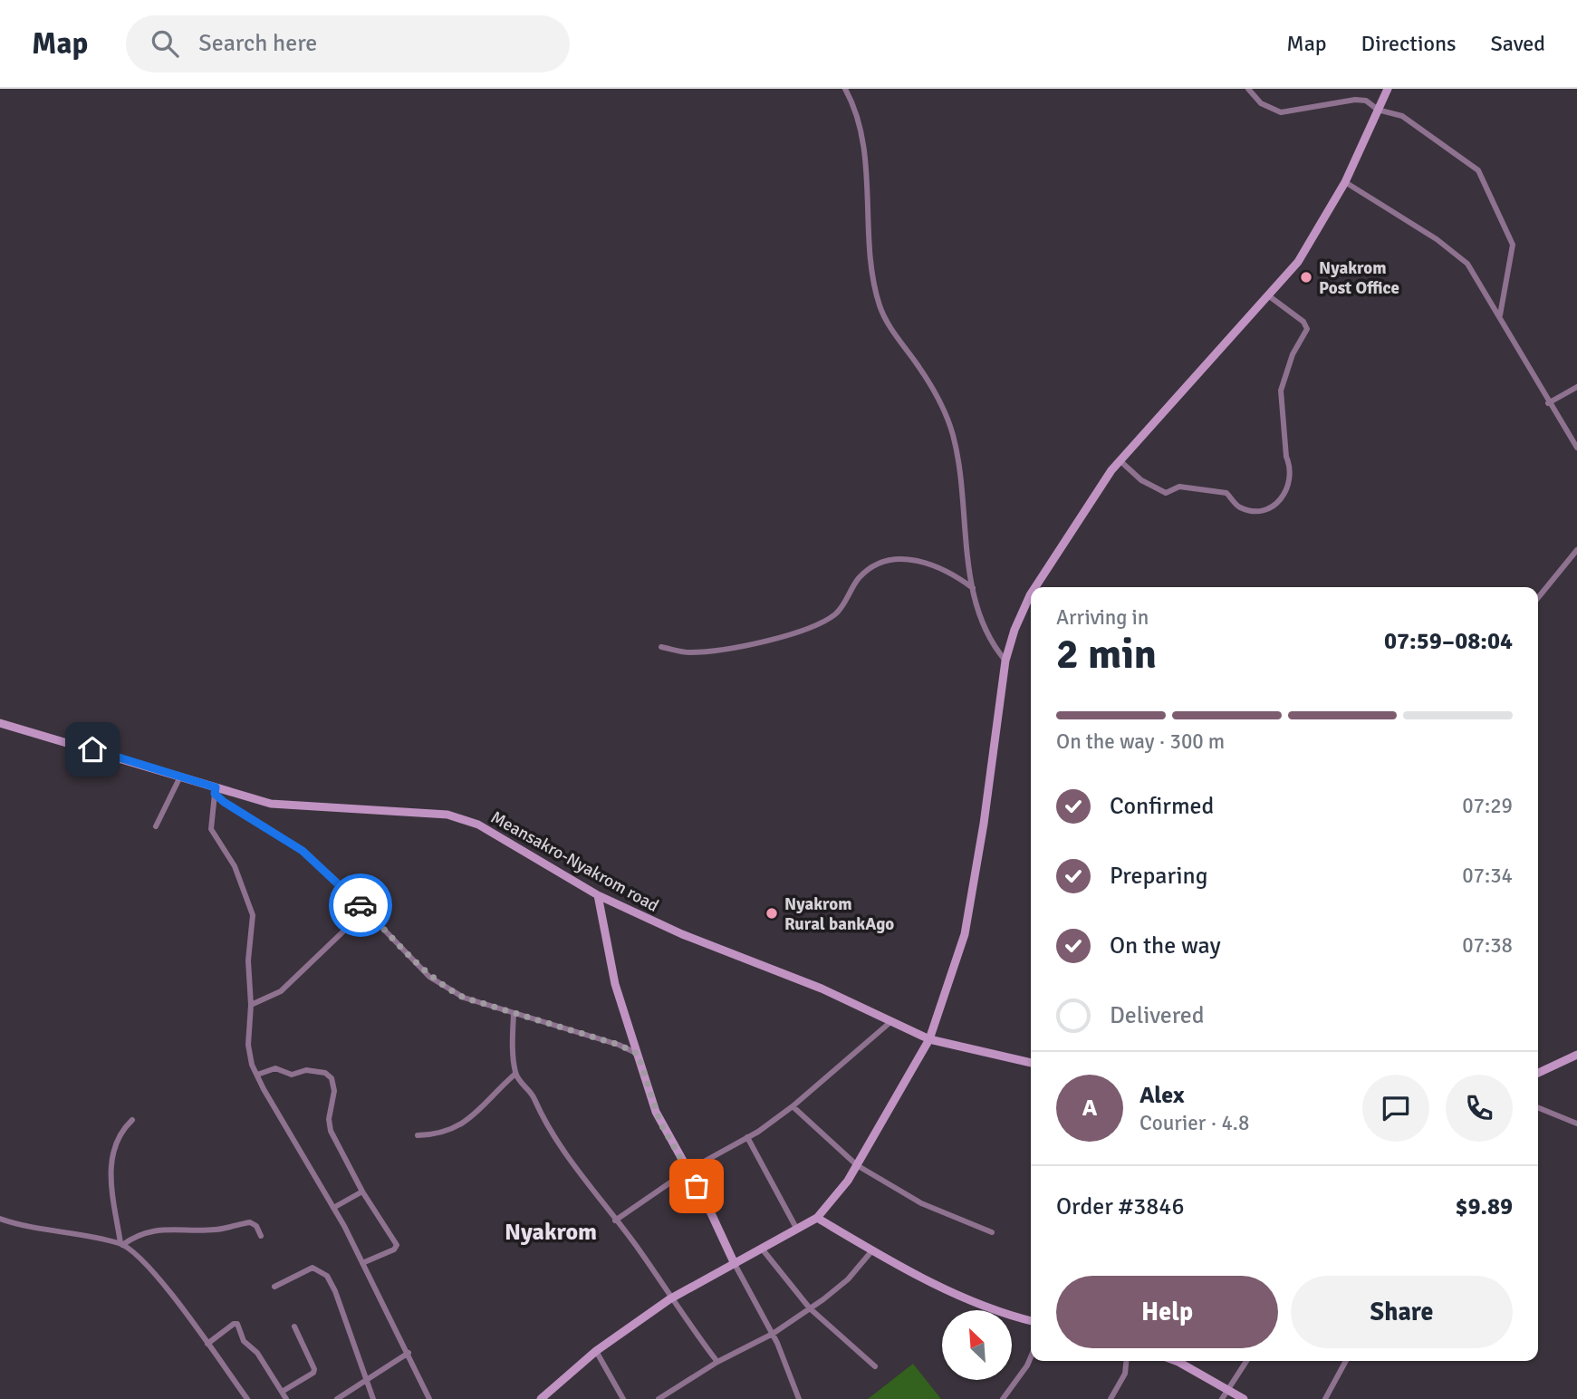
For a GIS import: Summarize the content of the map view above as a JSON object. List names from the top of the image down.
{
  "streets": {
    "street": ["Meansakro-Nyakrom road"]
  },
  "districts": ["Nyakrom"],
  "places": ["Nyakrom Post Office", "Nyakrom Rural bankAgo"],
  "north": "top left",
  "page": {
    "header": "Map",
    "search": "Search here",
    "nav": ["Map", "Directions", "Saved"],
    "heading": ["2 min", "Arriving in", "07:59–08:04"],
    "panel": [
      "Alex",
      "Courier · 4.8",
      "Order #3846",
      "$9.89"
    ],
    "bar": "On the way · 300 m",
    "list": [
      ["Confirmed", "07:29"],
      ["Preparing", "07:34"],
      ["On the way", "07:38"],
      "Delivered"
    ],
    "round": "A",
    "buttons": ["Help", "Share"]
  }
}
